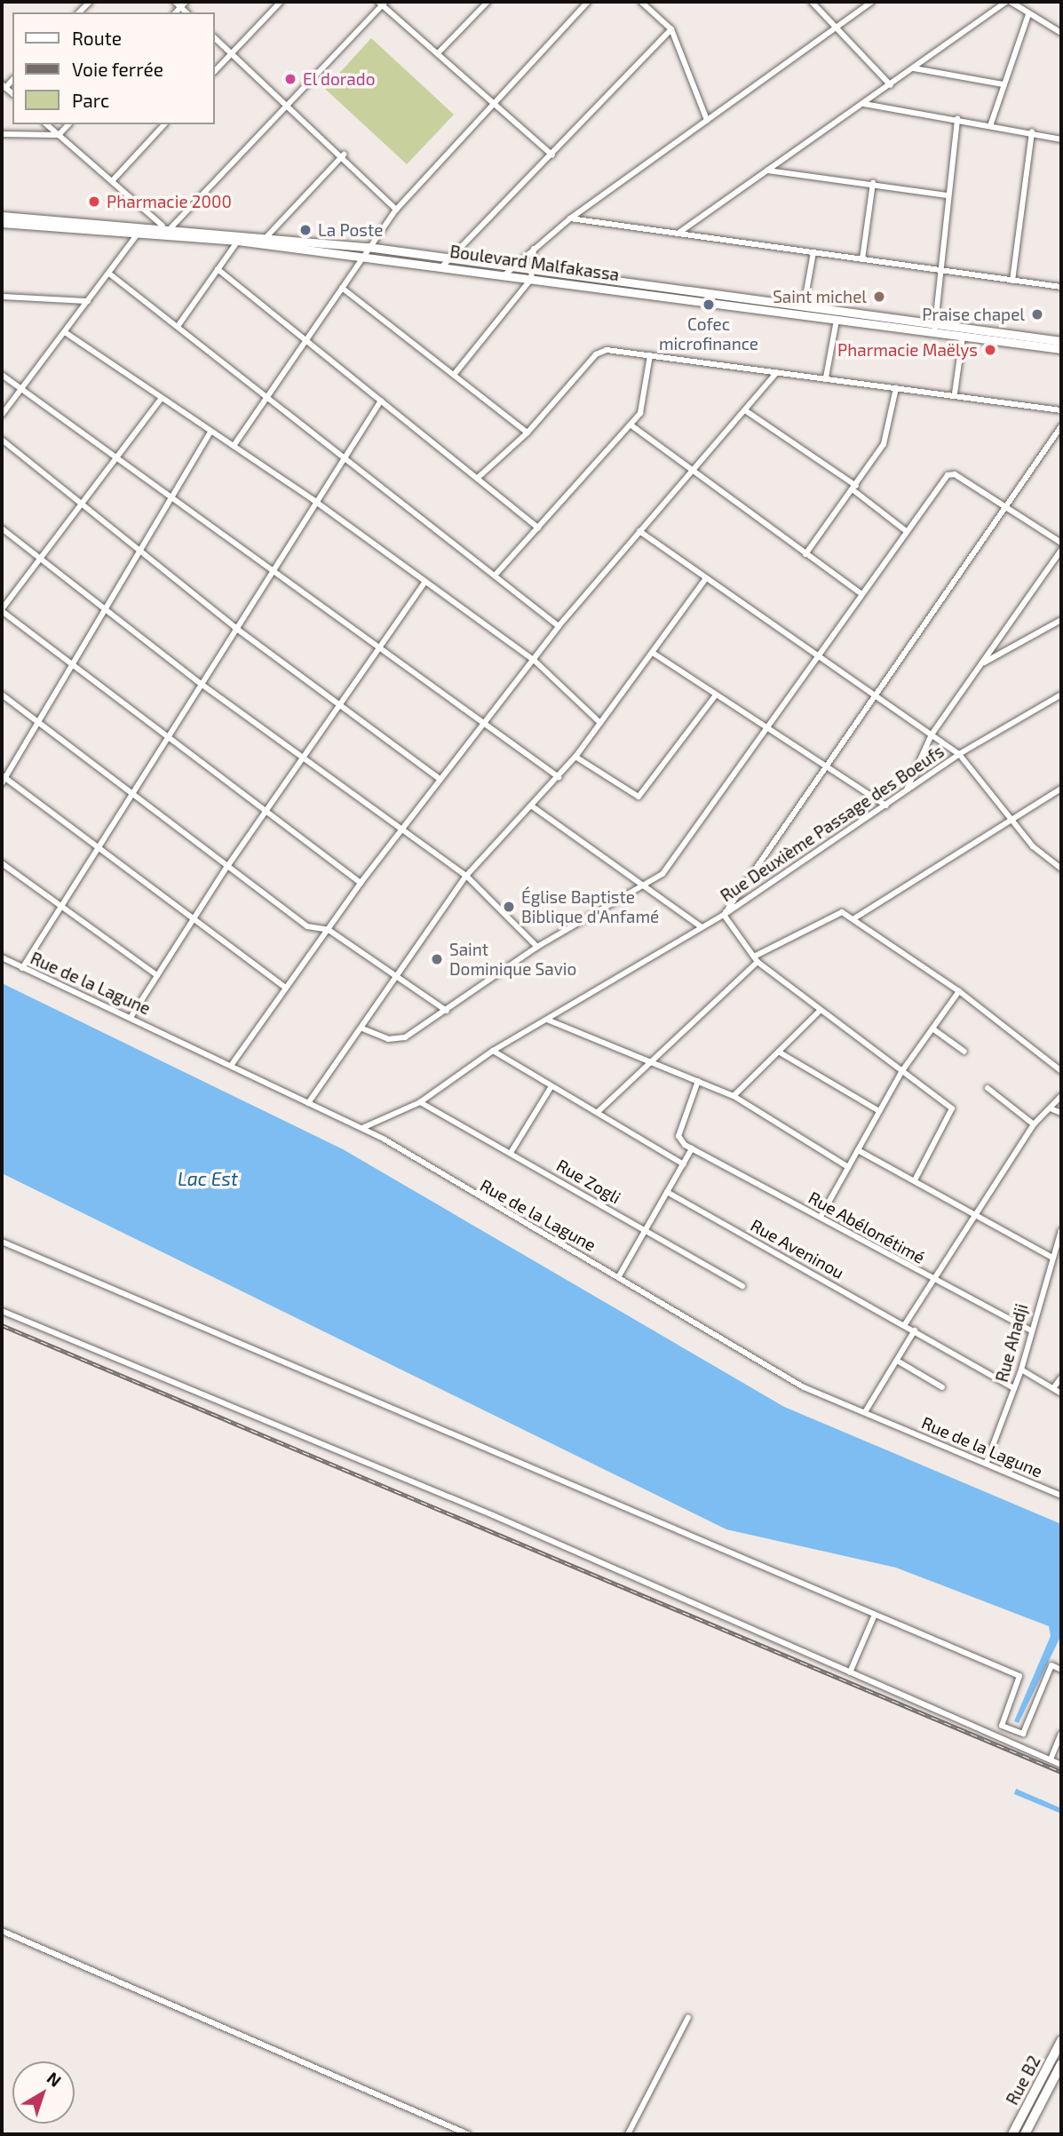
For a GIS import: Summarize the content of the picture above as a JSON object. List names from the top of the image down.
{
  "streets": {
    "main road": ["Boulevard Malfakassa", "Rue B2"],
    "street": [
      "Rue Deuxième Passage des Boeufs",
      "Rue de la Lagune",
      "Rue Zogli",
      "Rue Abélonétimé",
      "Rue Aveninou",
      "Rue Ahadji"
    ]
  },
  "crossings": [
    ["Rue Deuxième Passage des Boeufs", "Rue de la Lagune"],
    ["Rue Deuxième Passage des Boeufs", "Rue Zogli"],
    ["Rue de la Lagune", "Rue Ahadji"],
    ["Rue Abélonétimé", "Rue Ahadji"],
    ["Rue Aveninou", "Rue Ahadji"]
  ],
  "water": ["Lac Est"],
  "places": [
    "El dorado",
    "Pharmacie 2000",
    "La Poste",
    "Saint michel",
    "Cofec microfinance",
    "Praise chapel",
    "Pharmacie Maëlys",
    "Église Baptiste Biblique d'Anfamé",
    "Saint Dominique Savio"
  ],
  "legend": ["Route", "Voie ferrée", "Parc"],
  "north": "top right"
}
